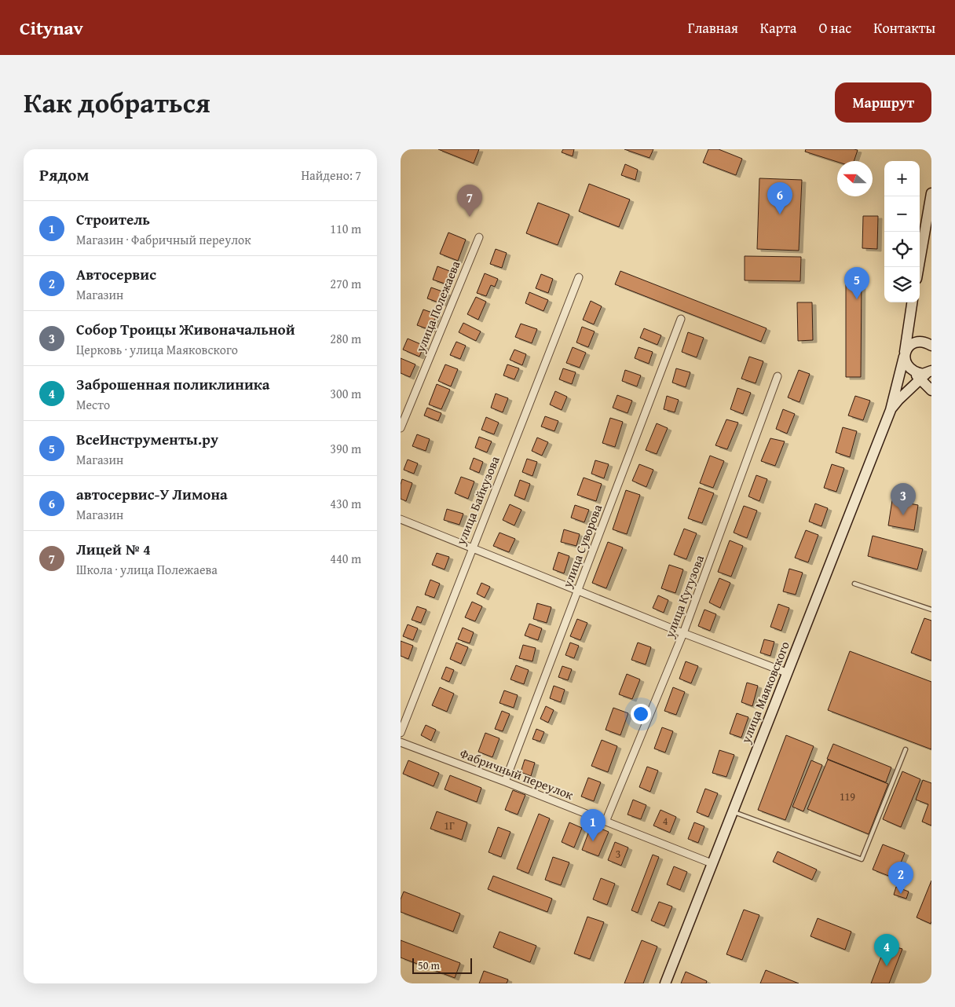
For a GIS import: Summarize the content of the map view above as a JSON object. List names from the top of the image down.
{
  "streets": {
    "main road": ["улица Маяковского"],
    "street": [
      "улица Полежаева",
      "улица Байкузова",
      "улица Суворова",
      "улица Кутузова",
      "Фабричный переулок"
    ]
  },
  "crossings": [
    ["улица Суворова", "Фабричный переулок"],
    ["улица Кутузова", "Фабричный переулок"],
    ["улица Маяковского", "Фабричный переулок"]
  ],
  "house_numbers": [
    "119",
    "4",
    "1Г",
    "3"
  ],
  "scale_bar": "50 m",
  "north": "left",
  "page": {
    "header": "Citynav",
    "nav": [
      "Главная",
      "Карта",
      "О нас",
      "Контакты"
    ],
    "title": "Как добраться",
    "buttons": "Маршрут",
    "heading": ["Рядом", "Найдено: 7"],
    "map_buttons": ["+", "−"],
    "pins": [
      "6",
      "7",
      "5",
      "3",
      "1",
      "2",
      "4"
    ],
    "list": [
      {
        "mark": "1",
        "name": "Строитель",
        "note": "Магазин · Фабричный переулок",
        "value": "110 m"
      },
      {
        "mark": "2",
        "name": "Автосервис",
        "note": "Магазин",
        "value": "270 m"
      },
      {
        "mark": "3",
        "name": "Собор Троицы Живоначальной",
        "note": "Церковь · улица Маяковского",
        "value": "280 m"
      },
      {
        "mark": "4",
        "name": "Заброшенная поликлиника",
        "note": "Место",
        "value": "300 m"
      },
      {
        "mark": "5",
        "name": "ВсеИнструменты.ру",
        "note": "Магазин",
        "value": "390 m"
      },
      {
        "mark": "6",
        "name": "автосервис-У Лимона",
        "note": "Магазин",
        "value": "430 m"
      },
      {
        "mark": "7",
        "name": "Лицей № 4",
        "note": "Школа · улица Полежаева",
        "value": "440 m"
      }
    ],
    "scale": "50 m"
  }
}
